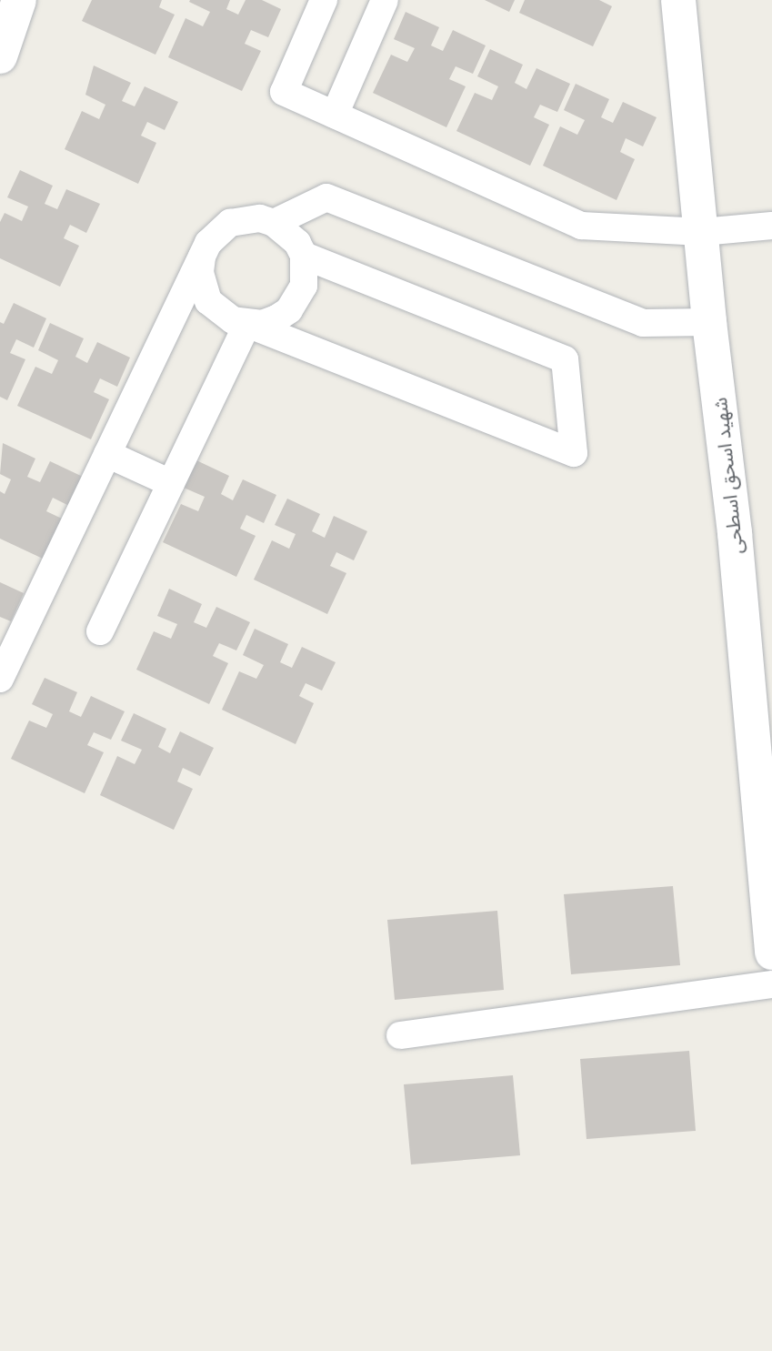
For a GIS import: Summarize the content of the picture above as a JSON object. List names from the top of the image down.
{
  "streets": {
    "street": ["شهید اسحق اسطحی"]
  }
}
